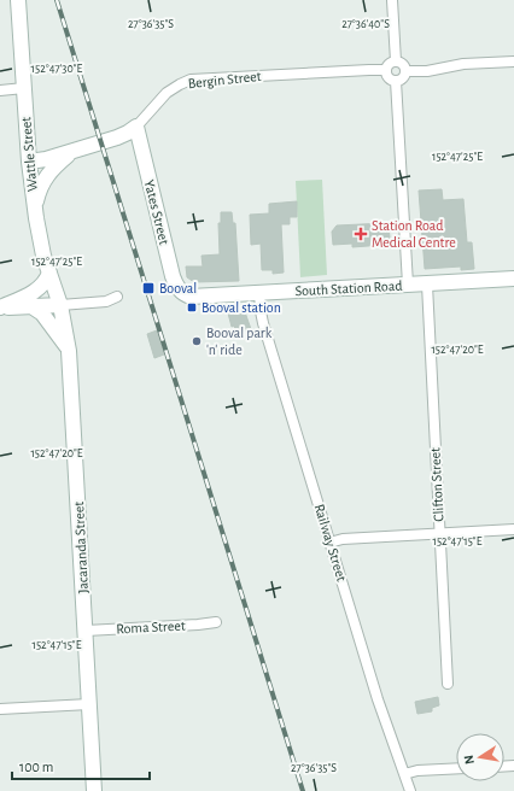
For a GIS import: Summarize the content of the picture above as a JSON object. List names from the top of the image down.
{
  "streets": {
    "street": [
      "Bergin Street",
      "Wattle Street",
      "Yates Street",
      "South Station Road",
      "Clifton Street",
      "Railway Street",
      "Jacaranda Street",
      "Roma Street"
    ]
  },
  "crossings": [
    ["Bergin Street", "Wattle Street"],
    ["Bergin Street", "Yates Street"],
    ["Wattle Street", "Jacaranda Street"],
    ["Yates Street", "South Station Road"],
    ["South Station Road", "Clifton Street"],
    ["South Station Road", "Railway Street"],
    ["Jacaranda Street", "Roma Street"]
  ],
  "places": {
    "health": ["Station Road Medical Centre"],
    "transit": ["Booval", "Booval station"],
    "other": ["Booval park 'n' ride"]
  },
  "scale_bar": "100 m",
  "north": "left",
  "coordinates": [
    "27°36'35\"S",
    "27°36'40\"S",
    "152°47'30\"E",
    "152°47'25\"E",
    "152°47'20\"E",
    "152°47'15\"E"
  ]
}
